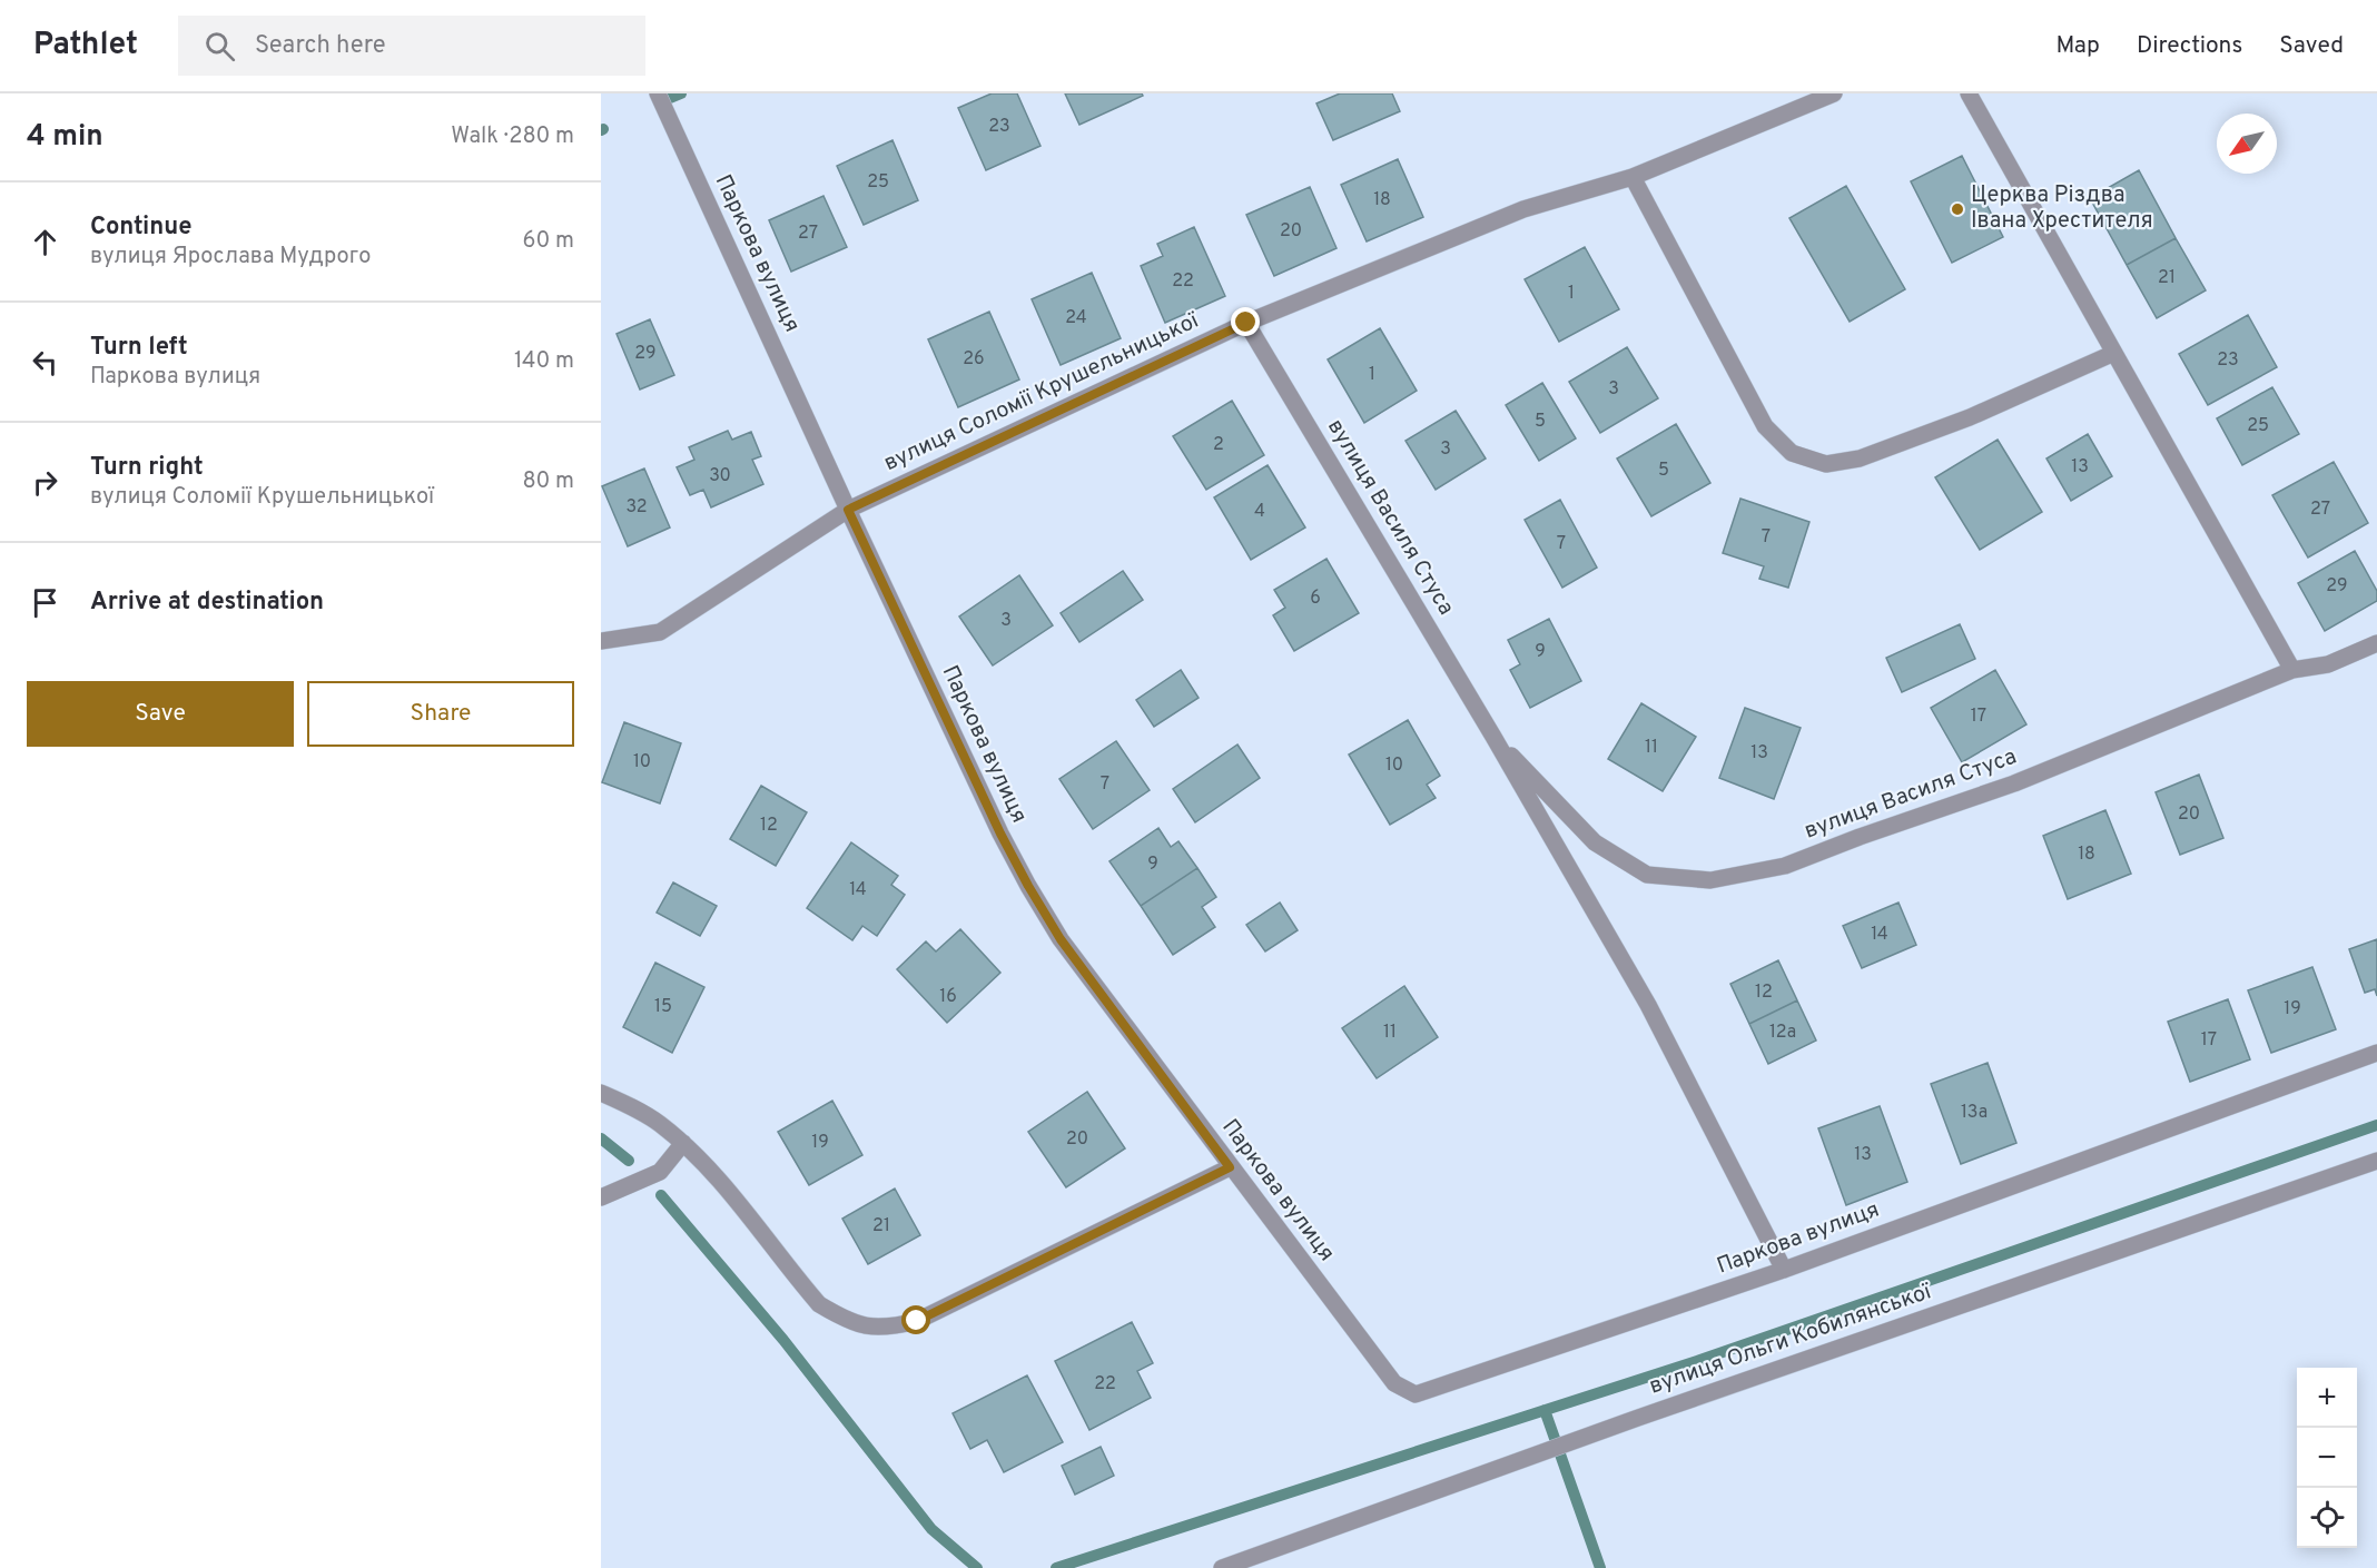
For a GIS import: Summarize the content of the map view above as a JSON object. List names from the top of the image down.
{
  "streets": {
    "street": [
      "Паркова вулиця",
      "вулиця Соломії Крушельницької",
      "вулиця Василя Стуса",
      "вулиця Ольги Кобилянської"
    ]
  },
  "crossings": [
    ["Паркова вулиця", "вулиця Соломії Крушельницької"],
    ["Паркова вулиця", "вулиця Василя Стуса"],
    ["вулиця Соломії Крушельницької", "вулиця Василя Стуса"]
  ],
  "places": ["Церква Різдва Івана Хрестителя"],
  "house_numbers": [
    "23",
    "25",
    "18",
    "20",
    "27",
    "21",
    "22",
    "1",
    "24",
    "29",
    "26",
    "23",
    "1",
    "3",
    "5",
    "25",
    "2",
    "3",
    "13",
    "5",
    "30",
    "32",
    "27",
    "4",
    "7",
    "7",
    "29",
    "6",
    "3",
    "9",
    "17",
    "11",
    "13",
    "10",
    "10",
    "7",
    "20",
    "12",
    "18",
    "9",
    "14",
    "14",
    "12",
    "16",
    "15",
    "19",
    "11",
    "12а",
    "17",
    "13а",
    "20",
    "19",
    "13",
    "21",
    "22"
  ],
  "north": "bottom left",
  "page": {
    "header": "Pathlet",
    "search": "Search here",
    "nav": ["Map", "Directions", "Saved"],
    "heading": ["4 min", "Walk · 280 m"],
    "list": [
      ["Continue", "вулиця Ярослава Мудрого", "60 m"],
      ["Turn left", "Паркова вулиця", "140 m"],
      ["Turn right", "вулиця Соломії Крушельницької", "80 m"],
      "Arrive at destination"
    ],
    "buttons": ["Save", "Share"],
    "map_buttons": ["+", "−"]
  }
}
